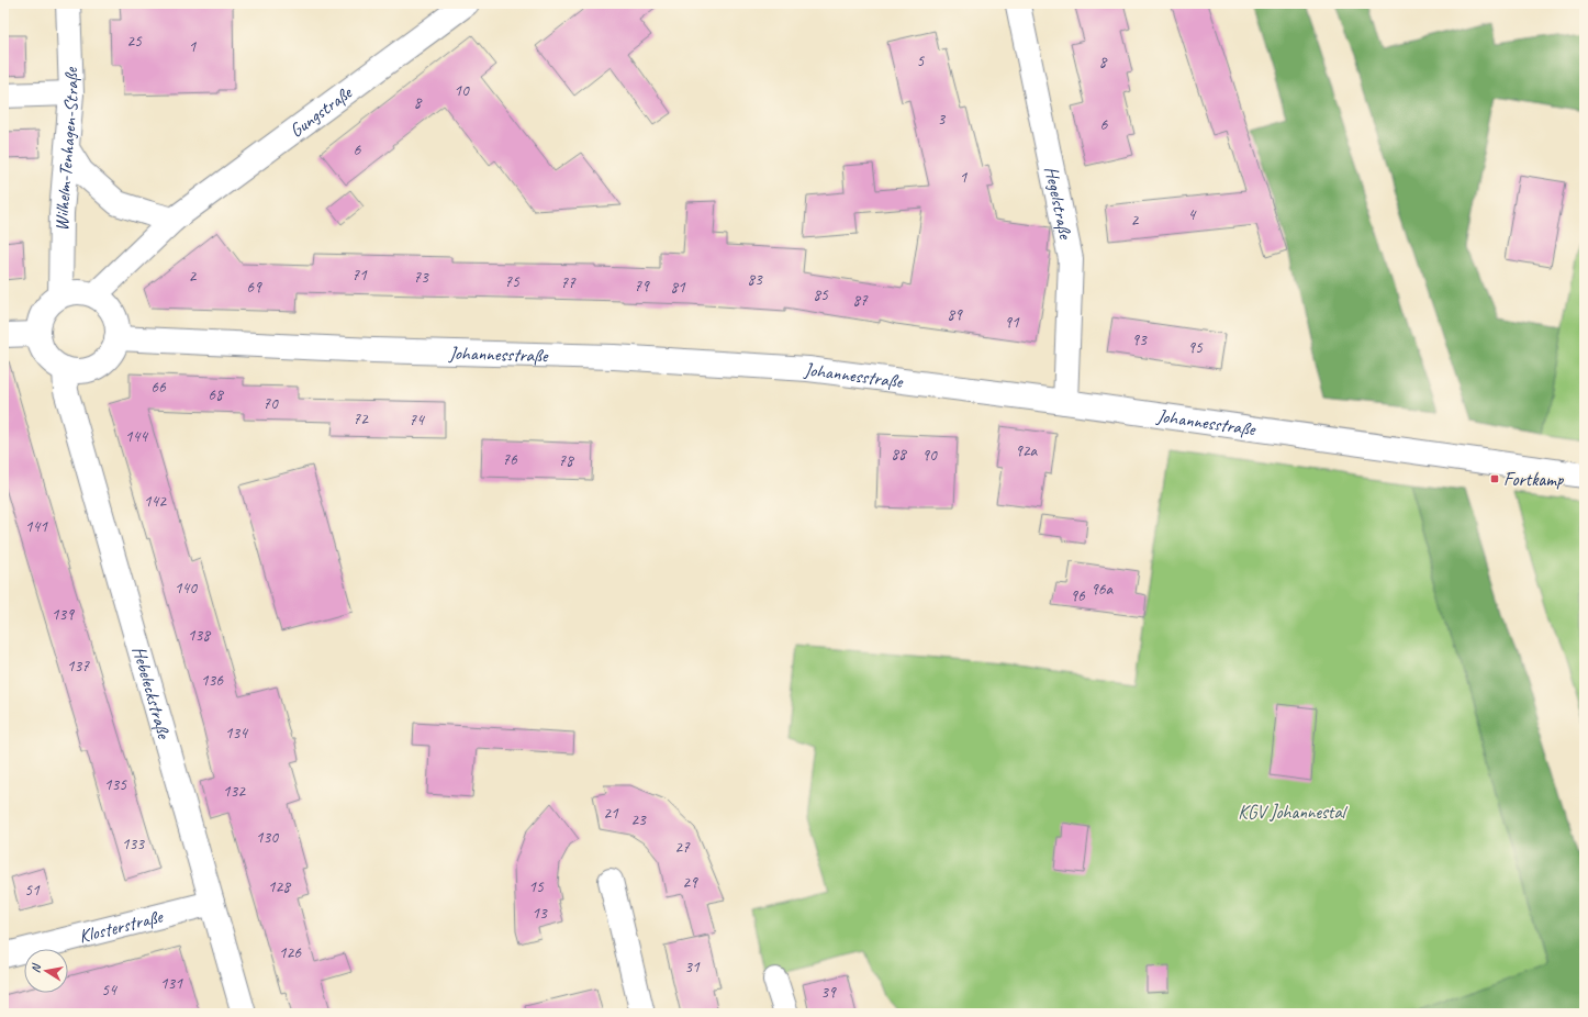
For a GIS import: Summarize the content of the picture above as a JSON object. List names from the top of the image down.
{
  "streets": {
    "street": [
      "Gungstraße",
      "Wilhelm-Tenhagen-Straße",
      "Hegelstraße",
      "Johannesstraße",
      "Hebeleckstraße",
      "Klosterstraße"
    ]
  },
  "crossings": [
    ["Gungstraße", "Wilhelm-Tenhagen-Straße"],
    ["Gungstraße", "Johannesstraße"],
    ["Gungstraße", "Hebeleckstraße"],
    ["Wilhelm-Tenhagen-Straße", "Johannesstraße"],
    ["Wilhelm-Tenhagen-Straße", "Hebeleckstraße"],
    ["Hegelstraße", "Johannesstraße"],
    ["Johannesstraße", "Hebeleckstraße"],
    ["Hebeleckstraße", "Klosterstraße"]
  ],
  "parks": ["KGV Johannestal"],
  "places": {
    "transit": ["Fortkamp"]
  },
  "house_numbers": [
    "25",
    "1",
    "5",
    "8",
    "10",
    "8",
    "3",
    "6",
    "6",
    "1",
    "4",
    "2",
    "71",
    "2",
    "73",
    "83",
    "75",
    "77",
    "79",
    "69",
    "81",
    "85",
    "87",
    "89",
    "91",
    "93",
    "95",
    "66",
    "68",
    "70",
    "72",
    "74",
    "144",
    "92a",
    "88",
    "90",
    "76",
    "78",
    "142",
    "141",
    "140",
    "96a",
    "96",
    "139",
    "138",
    "137",
    "136",
    "134",
    "135",
    "132",
    "21",
    "23",
    "130",
    "133",
    "27",
    "29",
    "128",
    "15",
    "51",
    "13",
    "126",
    "31",
    "131",
    "54",
    "39"
  ],
  "north": "left"
}
